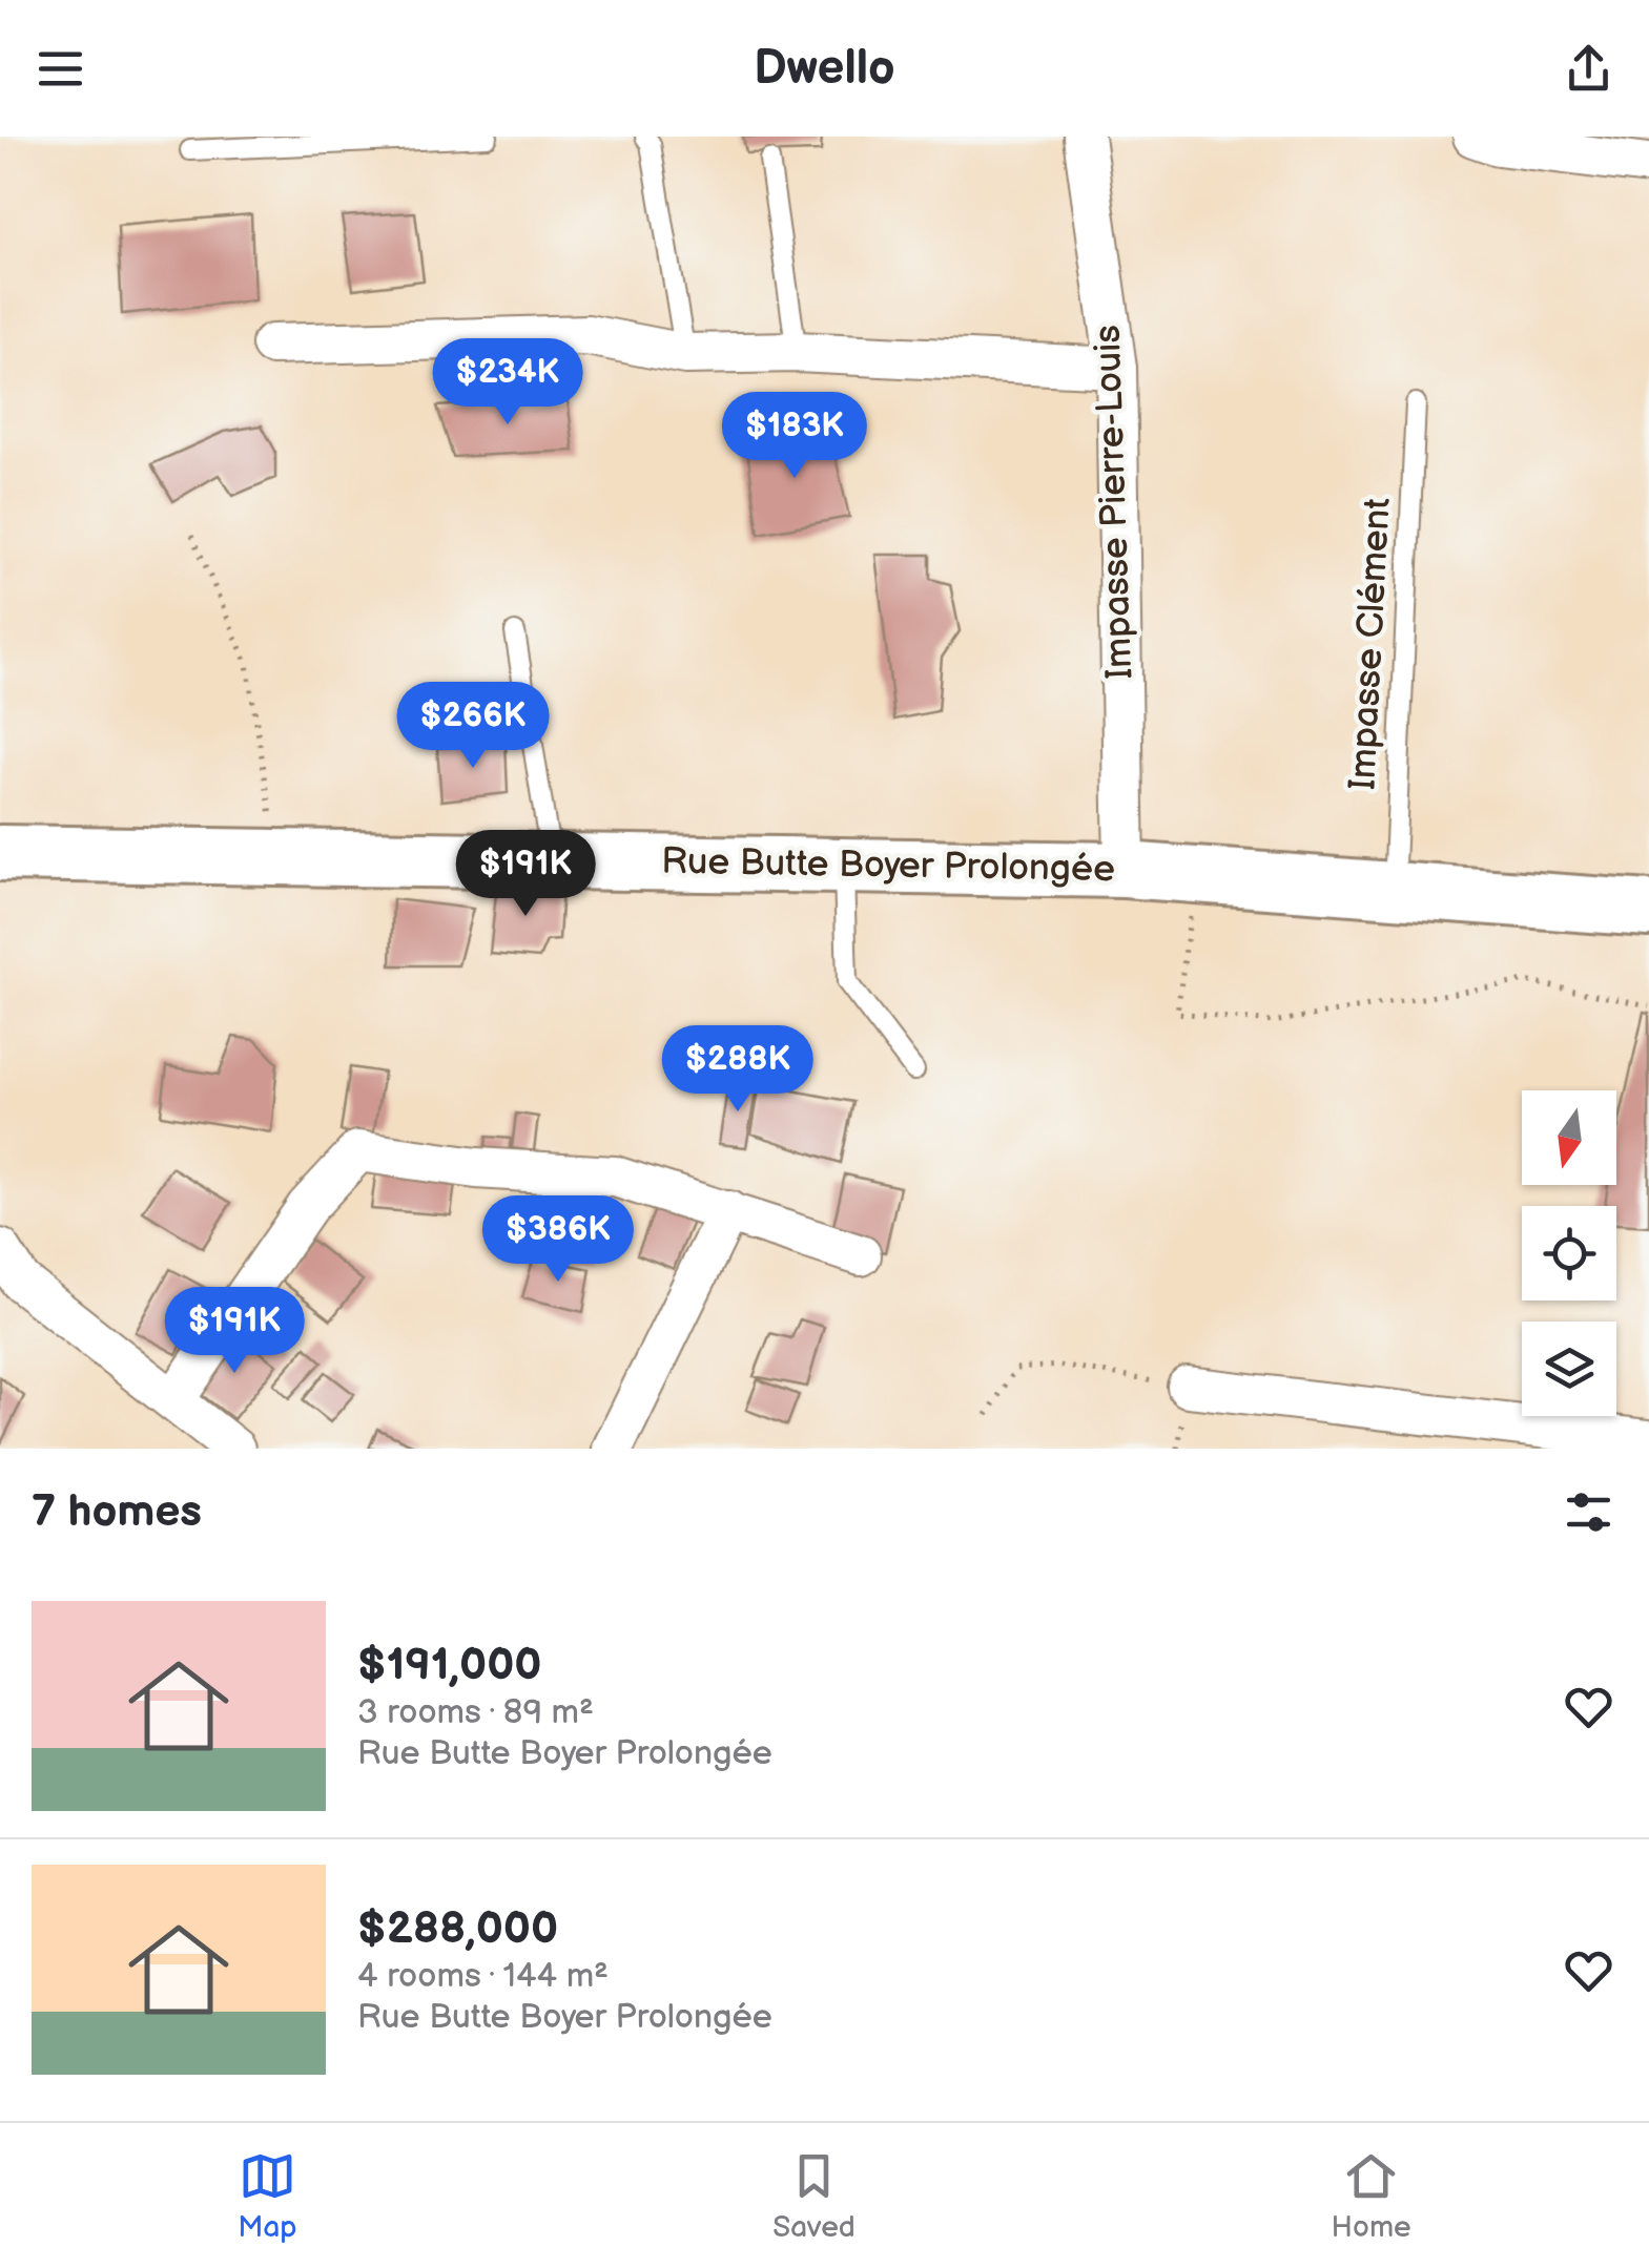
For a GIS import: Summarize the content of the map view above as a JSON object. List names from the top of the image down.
{
  "streets": {
    "street": ["Impasse Pierre-Louis", "Rue Butte Boyer Prolongée"],
    "lane": ["Impasse Clément"]
  },
  "crossings": [
    ["Impasse Pierre-Louis", "Rue Butte Boyer Prolongée"],
    ["Impasse Clément", "Rue Butte Boyer Prolongée"]
  ],
  "north": "bottom",
  "page": {
    "header": "Dwello",
    "price": [
      "$234K",
      "$183K",
      "$266K",
      "$191K",
      "$288K",
      "$386K",
      "$191K"
    ],
    "heading": "7 homes",
    "list": [
      {
        "name": "$191,000",
        "note": "3 rooms · 89 m² · Rue Butte Boyer Prolongée"
      },
      {
        "name": "$288,000",
        "note": "4 rooms · 144 m² · Rue Butte Boyer Prolongée"
      }
    ],
    "tabs": ["Map", "Saved", "Home"]
  }
}
